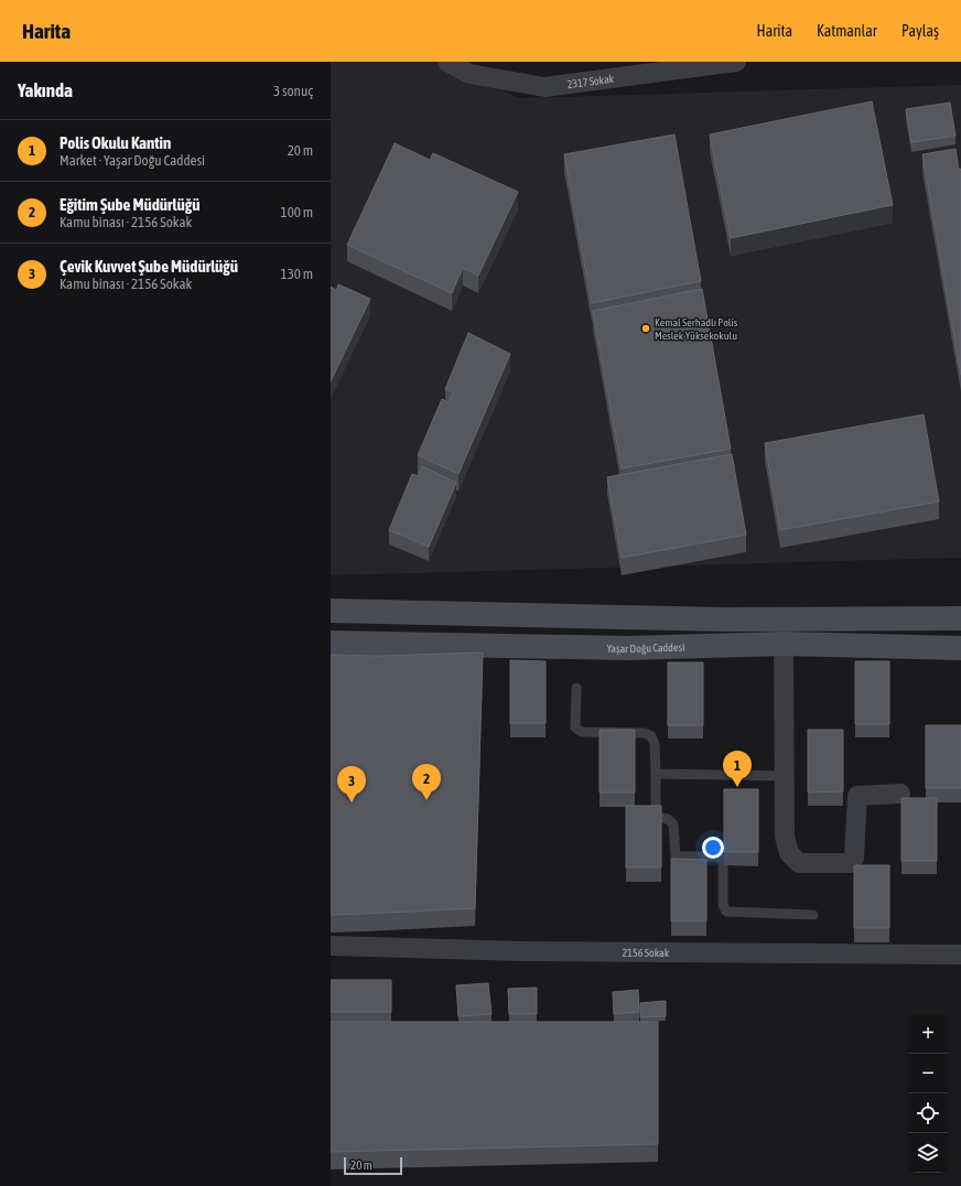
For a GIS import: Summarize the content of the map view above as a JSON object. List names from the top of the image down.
{
  "streets": {
    "main road": ["Yaşar Doğu Caddesi"],
    "street": ["2317 Sokak", "2156 Sokak"]
  },
  "places": ["Kemal Serhadlı Polis Meslek Yüksekokulu"],
  "scale_bar": "20 m",
  "page": {
    "header": "Harita",
    "nav": ["Harita", "Katmanlar", "Paylaş"],
    "heading": ["Yakında", "3 sonuç"],
    "list": [
      {
        "mark": "1",
        "name": "Polis Okulu Kantin",
        "note": "Market · Yaşar Doğu Caddesi",
        "value": "20 m"
      },
      {
        "mark": "2",
        "name": "Eğitim Şube Müdürlüğü",
        "note": "Kamu binası · 2156 Sokak",
        "value": "100 m"
      },
      {
        "mark": "3",
        "name": "Çevik Kuvvet Şube Müdürlüğü",
        "note": "Kamu binası · 2156 Sokak",
        "value": "130 m"
      }
    ],
    "pins": ["1", "2", "3"],
    "map_buttons": ["+", "−"],
    "scale": "20 m"
  }
}
